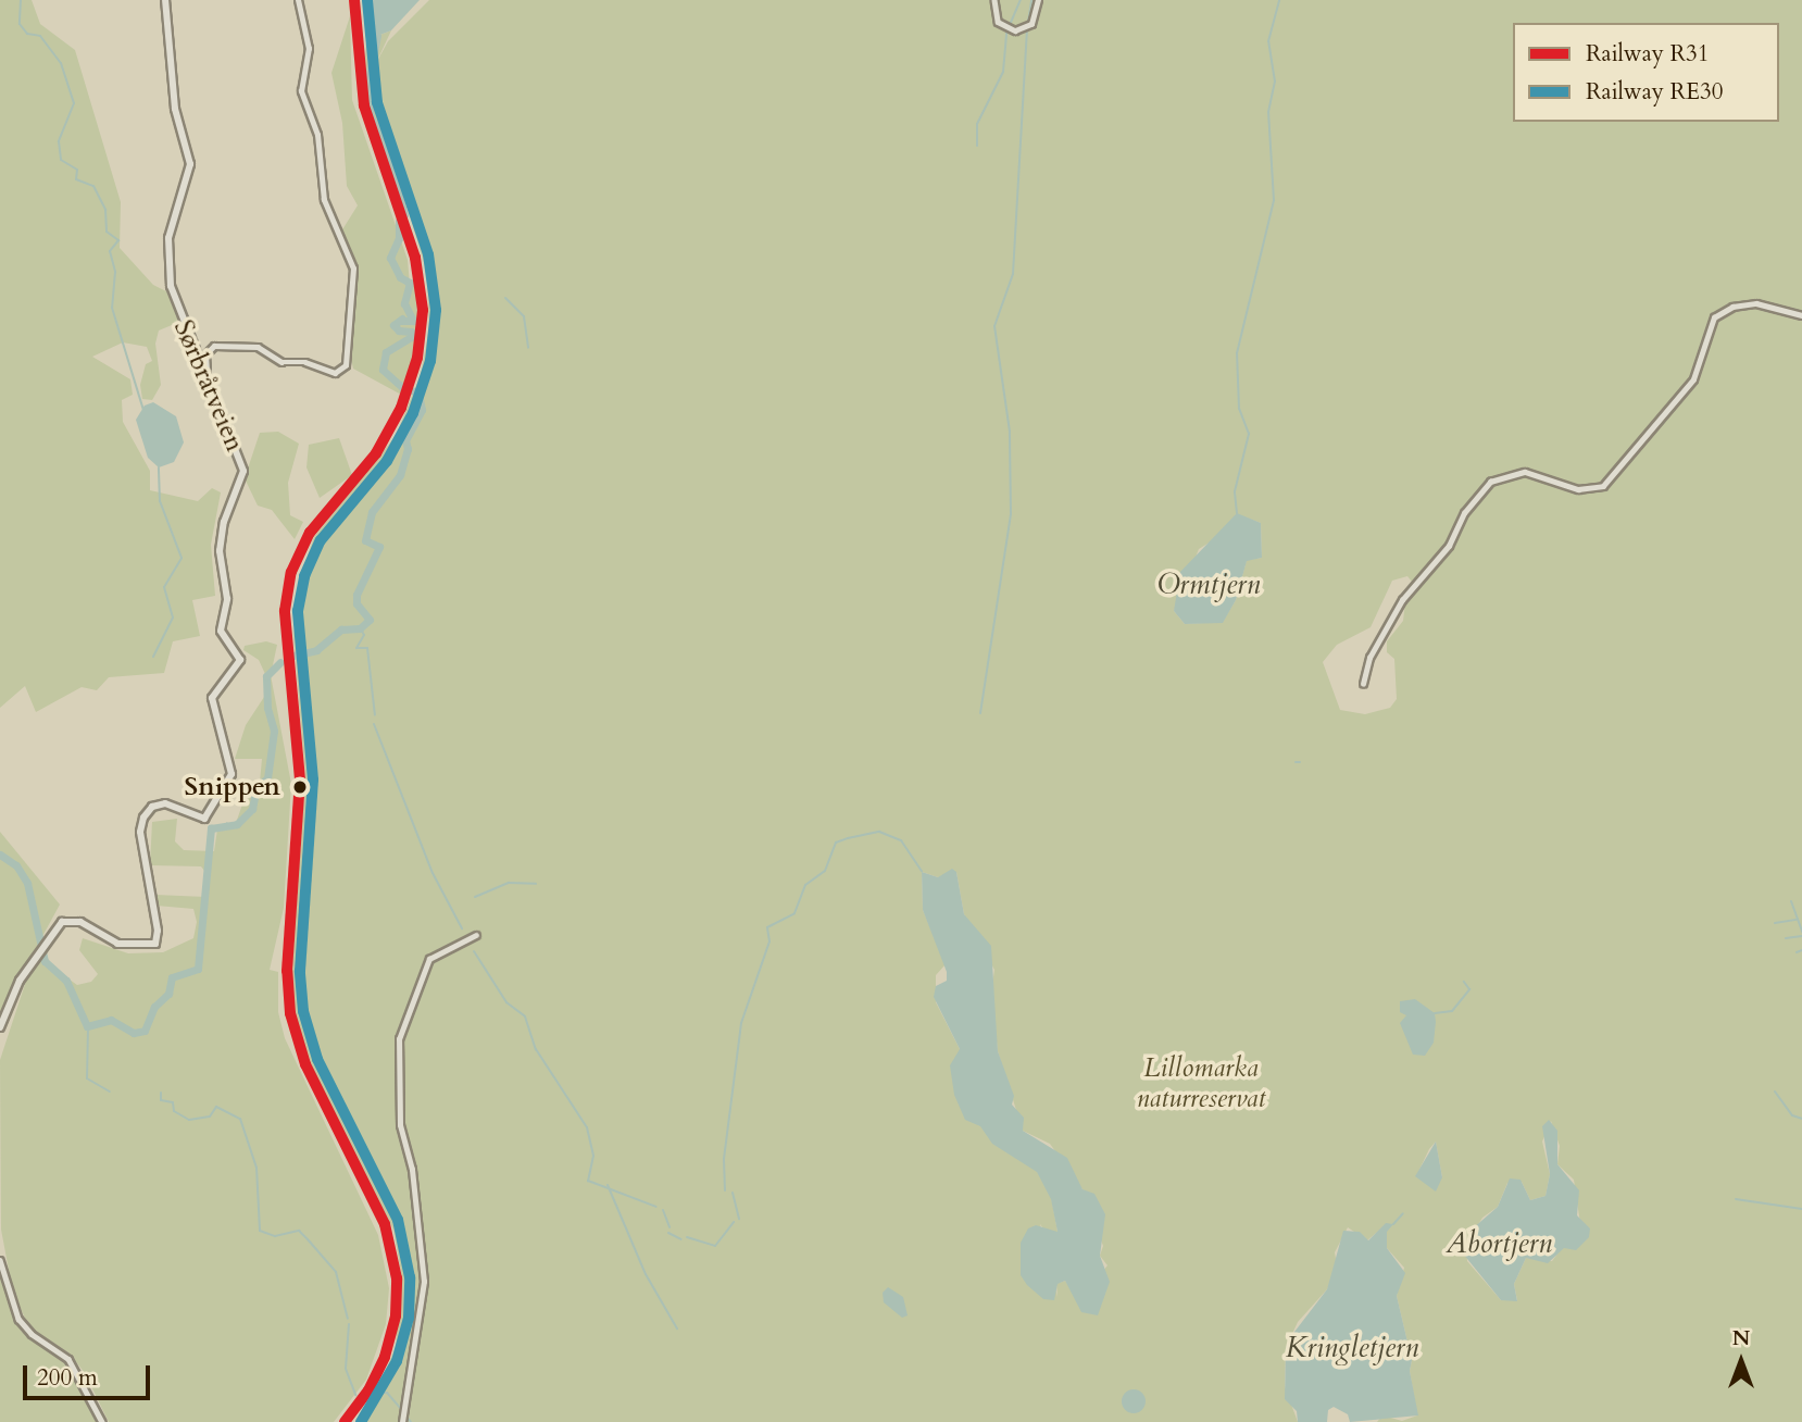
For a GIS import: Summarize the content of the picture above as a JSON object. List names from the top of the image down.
{
  "streets": {
    "street": ["Sørbråtveien"]
  },
  "water": ["Ormtjern", "Abortjern", "Kringletjern"],
  "parks": ["Lillomarka naturreservat"],
  "places": ["Snippen"],
  "lines": ["rail line R31", "rail line RE30"],
  "legend": ["Railway R31", "Railway RE30"],
  "scale_bar": "200 m",
  "north": "top"
}
